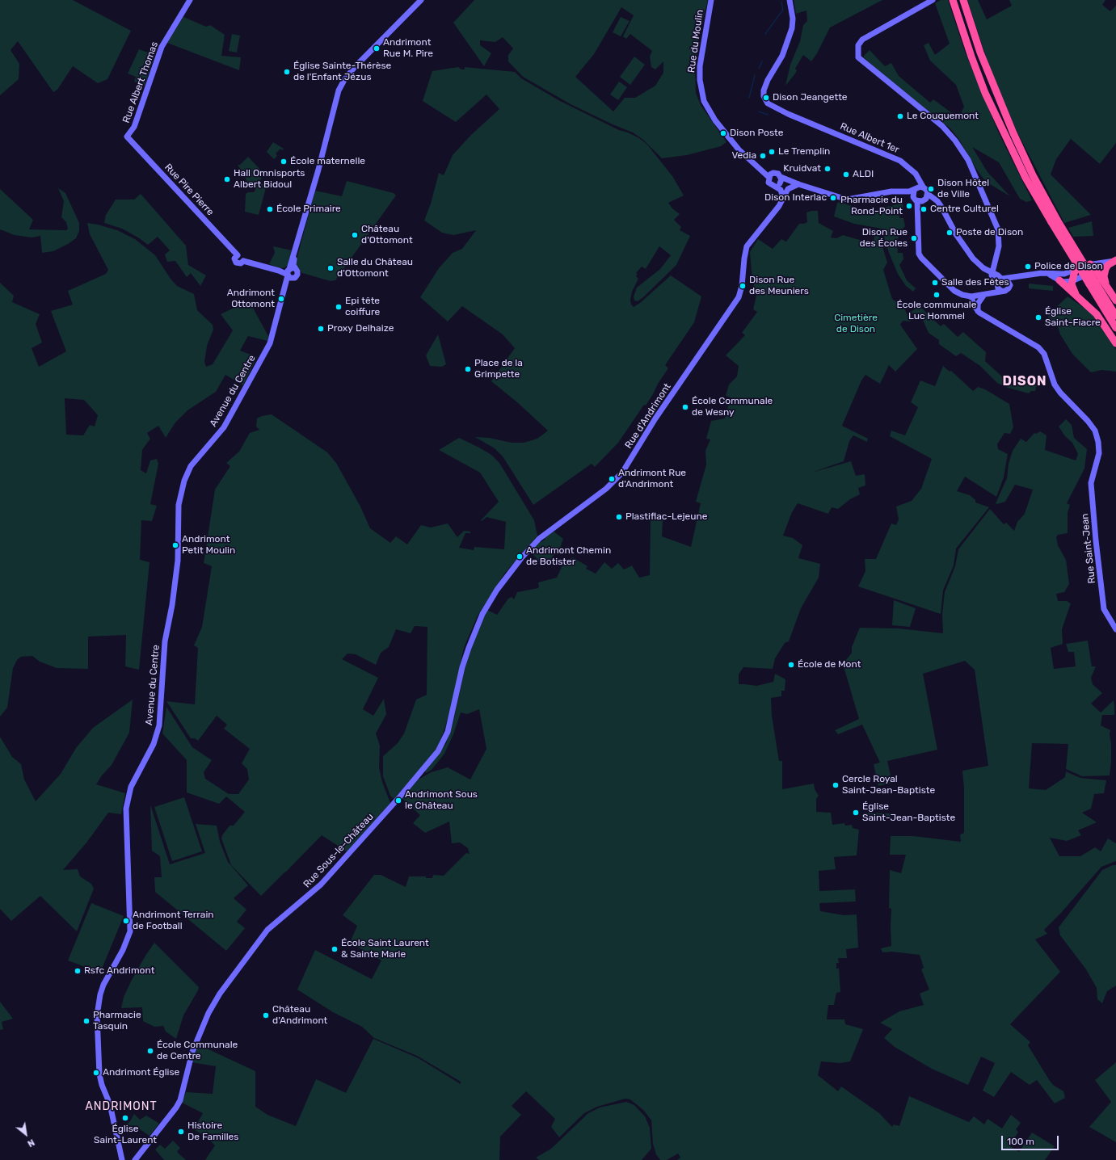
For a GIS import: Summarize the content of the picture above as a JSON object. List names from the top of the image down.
{
  "streets": {
    "street": [
      "Rue du Moulin",
      "Rue Albert Thomas",
      "Rue Albert 1er",
      "Rue Pire Pierre",
      "Avenue du Centre",
      "Rue d'Andrimont",
      "Rue Saint-Jean",
      "Rue Sous-le-Château"
    ]
  },
  "crossings": [
    ["Rue Albert Thomas", "Rue Pire Pierre"],
    ["Rue Pire Pierre", "Avenue du Centre"],
    ["Rue d'Andrimont", "Rue Sous-le-Château"]
  ],
  "districts": ["DISON", "ANDRIMONT"],
  "parks": ["Cimetière de Dison"],
  "places": [
    "Andrimont Rue M. Pire",
    "Église Sainte-Thérèse de l'Enfant Jézus",
    "Dison Jeangette",
    "Le Couquemont",
    "Dison Poste",
    "Le Tremplin",
    "Vedia",
    "École maternelle",
    "Kruidvat",
    "ALDI",
    "Hall Omnisports Albert Bidoul",
    "Dison Hôtel de Ville",
    "Dison Interlac",
    "Pharmacie du Rond-Point",
    "École Primaire",
    "Centre Culturel",
    "Poste de Dison",
    "Château d'Ottomont",
    "Dison Rue des Écoles",
    "Police de Dison",
    "Salle du Château d'Ottomont",
    "Salle des Fêtes",
    "Dison Rue des Meuniers",
    "École communale Luc Hommel",
    "Andrimont Ottomont",
    "Epi tête coiffure",
    "Église Saint-Fiacre",
    "Proxy Delhaize",
    "Place de la Grimpette",
    "École Communale de Wesny",
    "Andrimont Rue d'Andrimont",
    "Plastiflac-Lejeune",
    "Andrimont Petit Moulin",
    "Andrimont Chemin de Botister",
    "École de Mont",
    "Cercle Royal Saint-Jean-Baptiste",
    "Andrimont Sous le Château",
    "Église Saint-Jean-Baptiste",
    "Andrimont Terrain de Football",
    "École Saint Laurent & Sainte Marie",
    "Rsfc Andrimont",
    "Château d'Andrimont",
    "Pharmacie Tasquin",
    "École Communale de Centre",
    "Andrimont Église",
    "Église Saint-Laurent",
    "Histoire De Familles"
  ],
  "scale_bar": "100 m",
  "north": "bottom right"
}
